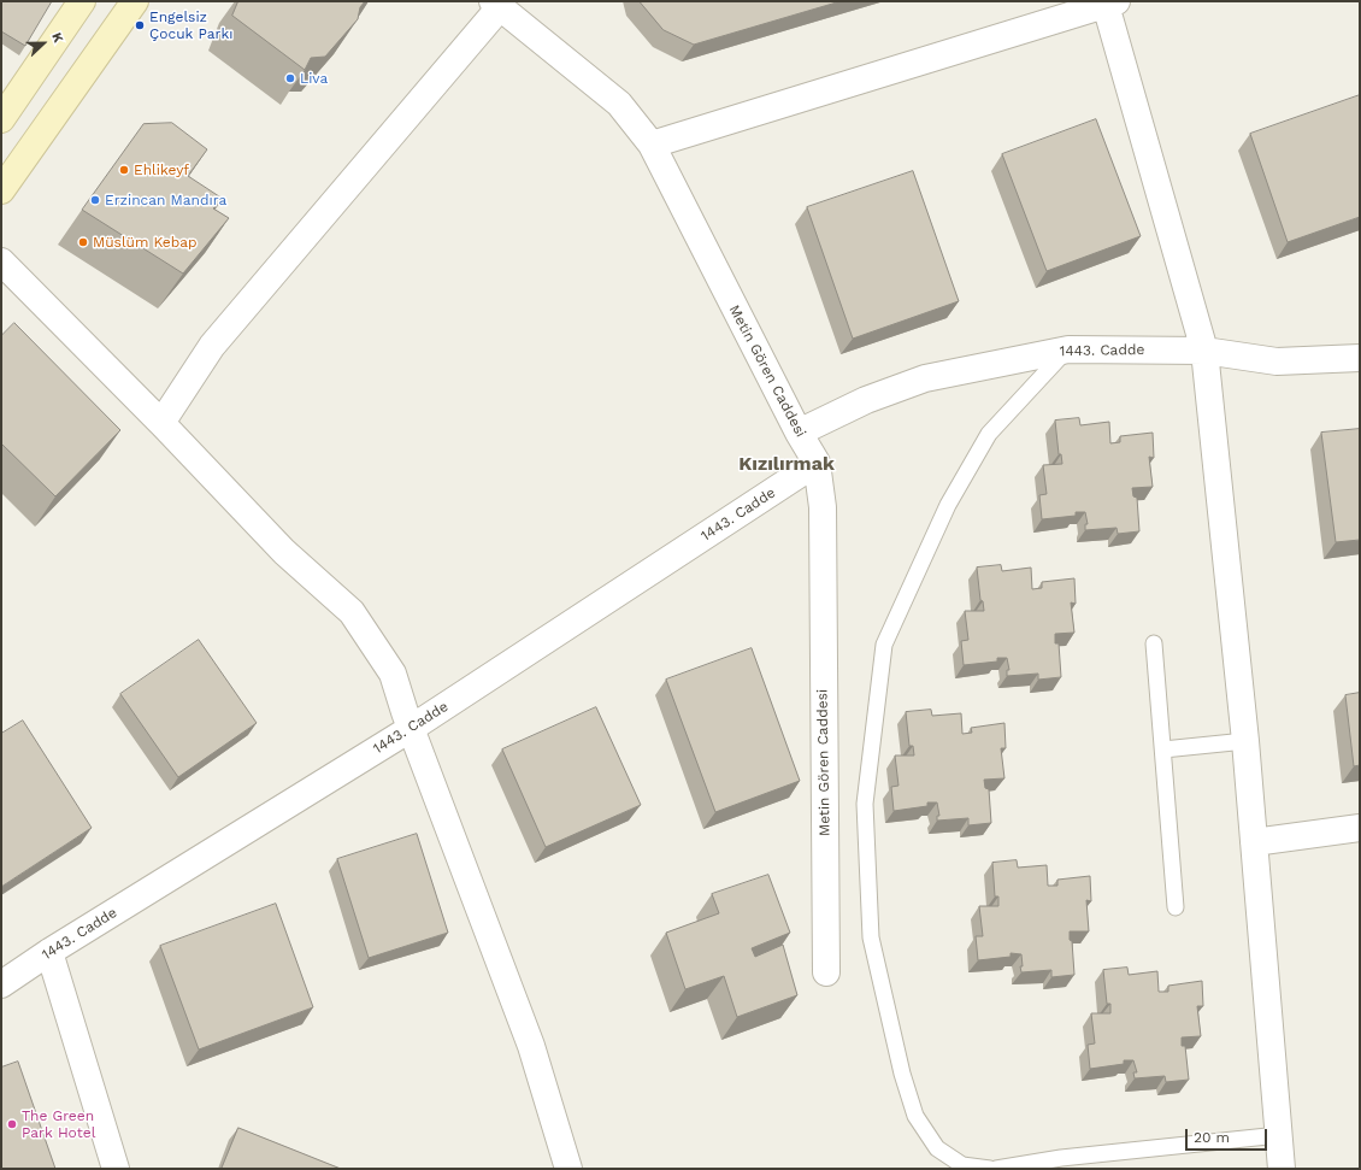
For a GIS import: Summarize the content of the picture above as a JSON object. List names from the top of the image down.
{
  "streets": {
    "street": ["1443. Cadde", "Metin Gören Caddesi"]
  },
  "crossings": [
    ["1443. Cadde", "Metin Gören Caddesi"]
  ],
  "districts": ["Kızılırmak"],
  "places": [
    "Engelsiz Çocuk Parkı",
    "Liva",
    "Ehlikeyf",
    "Erzincan Mandıra",
    "Müslüm Kebap",
    "The Green Park Hotel"
  ],
  "scale_bar": "20 m",
  "north": "right"
}
